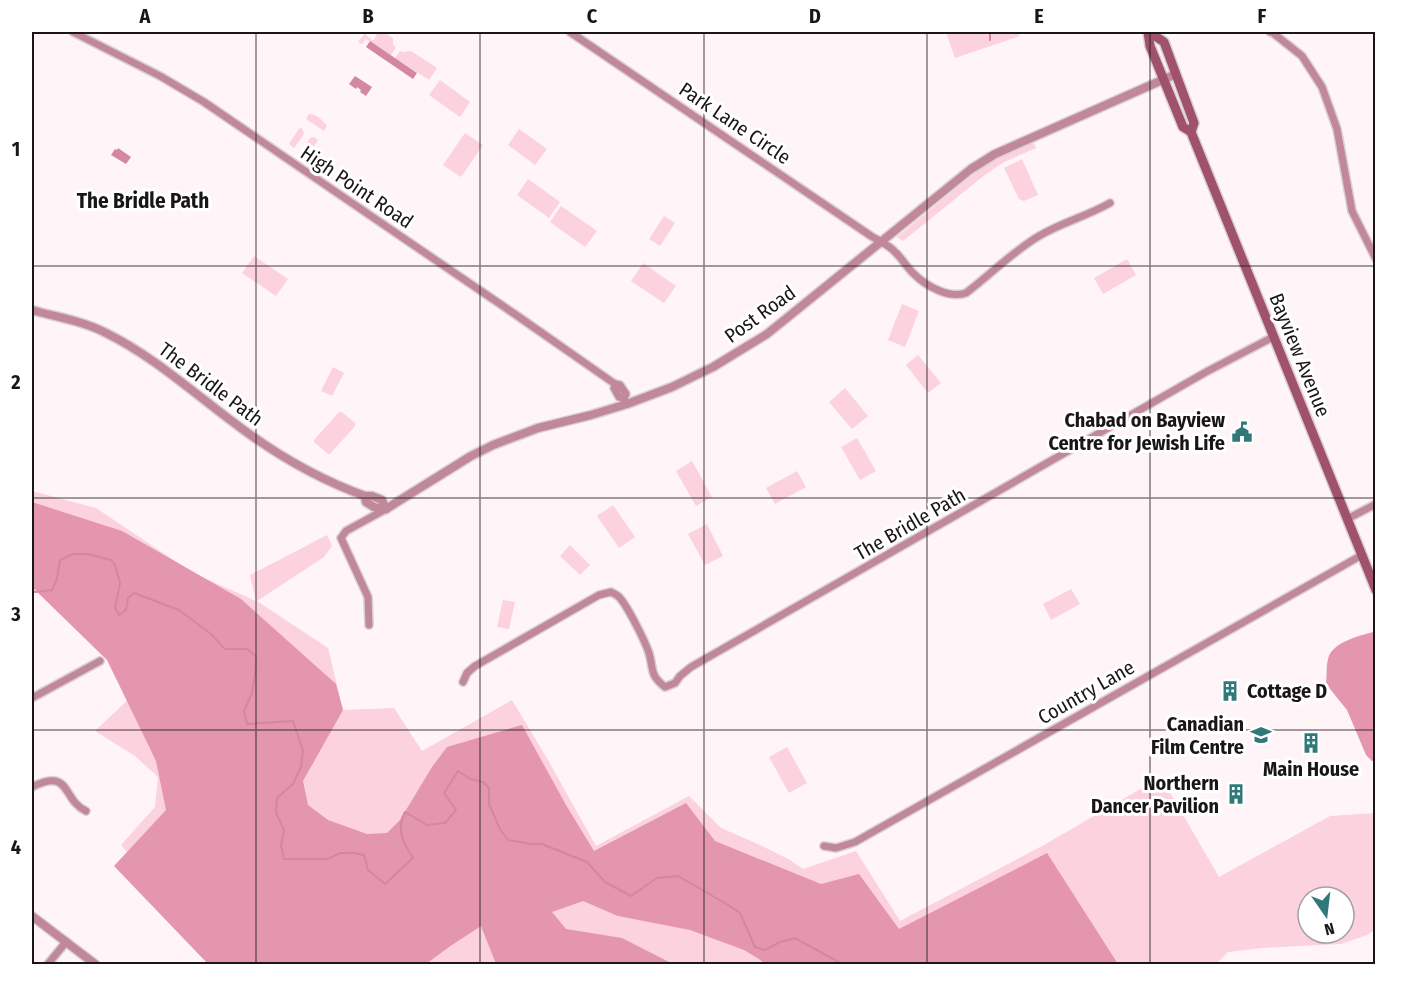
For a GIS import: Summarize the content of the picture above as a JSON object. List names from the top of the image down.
{
  "streets": {
    "main road": ["Bayview Avenue"],
    "street": [
      "Park Lane Circle",
      "High Point Road",
      "Post Road",
      "The Bridle Path",
      "Country Lane"
    ]
  },
  "crossings": [
    ["Park Lane Circle", "Post Road"],
    ["High Point Road", "Post Road"],
    ["Post Road", "Bayview Avenue"],
    ["Post Road", "The Bridle Path"],
    ["Bayview Avenue", "The Bridle Path"],
    ["Bayview Avenue", "Country Lane"]
  ],
  "districts": ["The Bridle Path"],
  "places": {
    "public building": ["Chabad on Bayview Centre for Jewish Life"],
    "building": ["Cottage D", "Main House", "Northern Dancer Pavilion"],
    "school or university": ["Canadian Film Centre"]
  },
  "north": "bottom",
  "grid": {
    "columns": [
      "A",
      "B",
      "C",
      "D",
      "E",
      "F"
    ],
    "rows": [
      "1",
      "2",
      "3",
      "4"
    ]
  }
}
